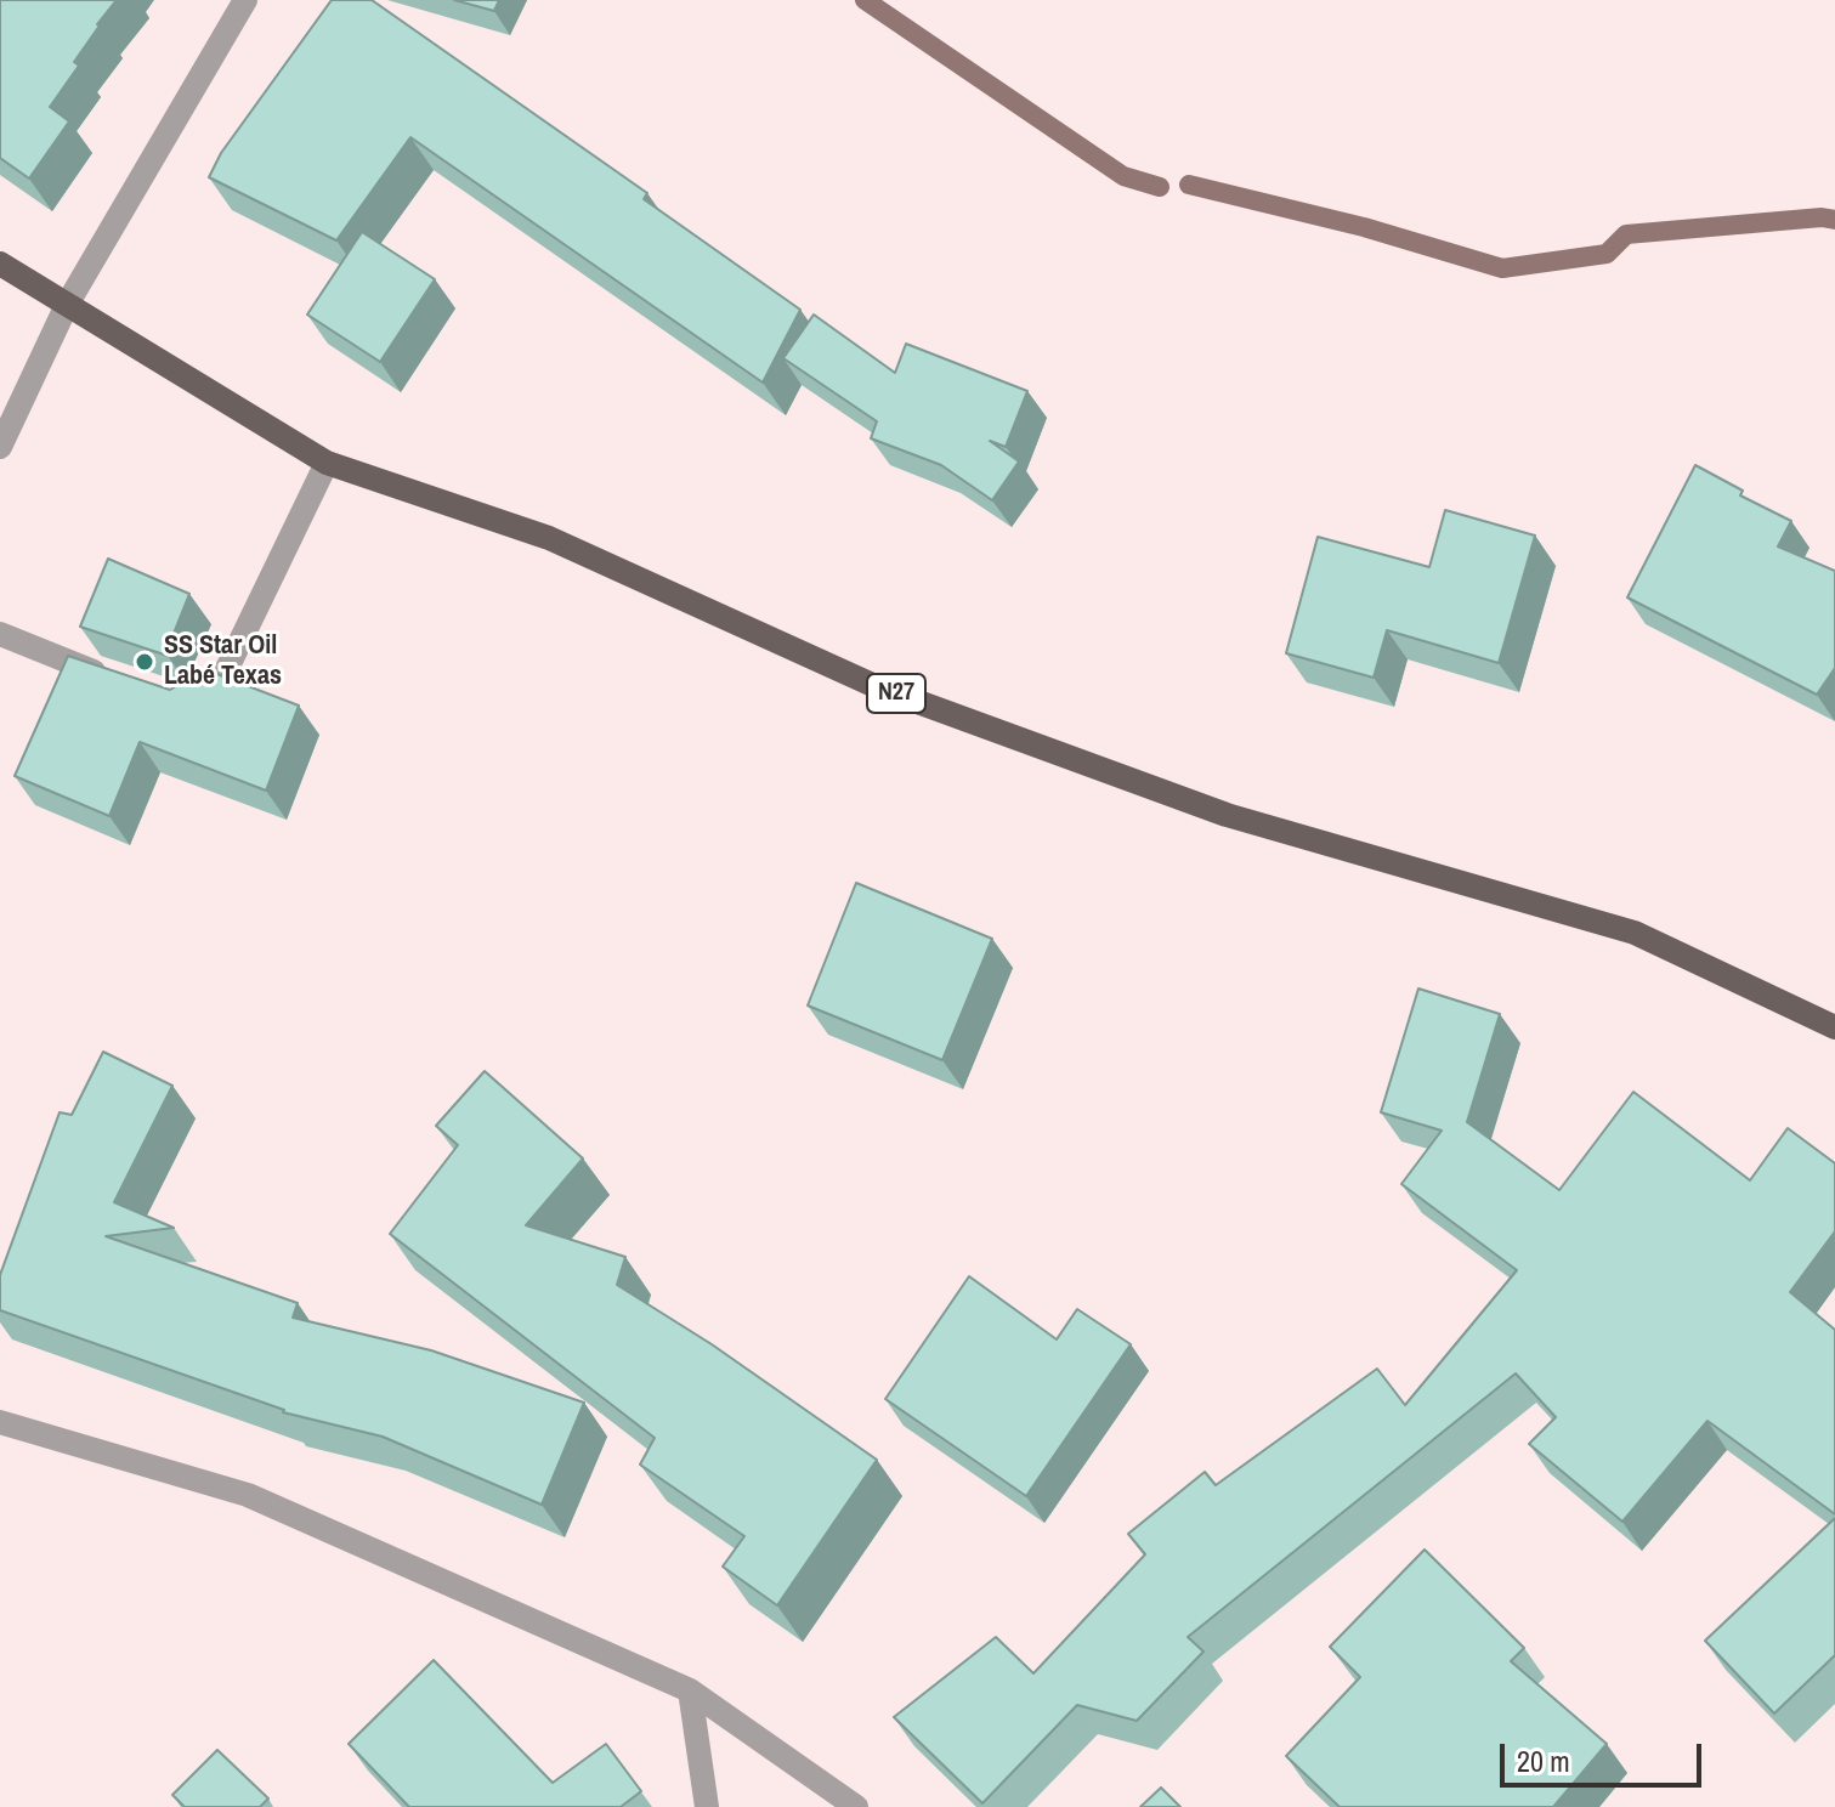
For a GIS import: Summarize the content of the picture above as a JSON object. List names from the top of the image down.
{
  "streets": {
    "main road": ["N27"]
  },
  "places": ["SS Star Oil Labé Texas"],
  "scale_bar": "20 m"
}
